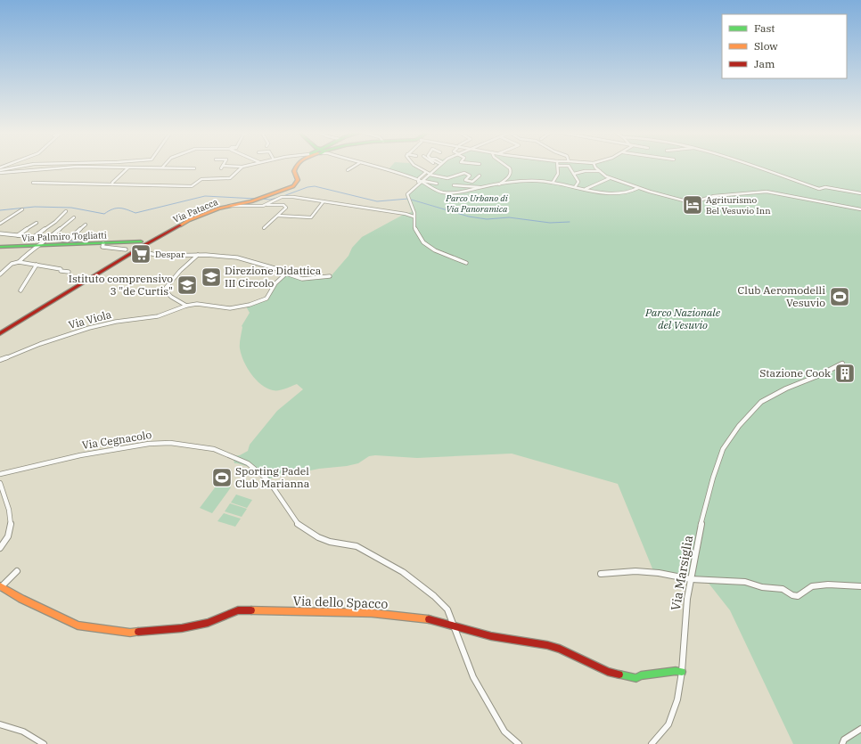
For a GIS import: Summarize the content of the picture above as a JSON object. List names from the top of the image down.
{
  "streets": {
    "street": [
      "Via Patacca",
      "Via Palmiro Togliatti",
      "Via Viola",
      "Via Cegnacolo",
      "Via Marsiglia",
      "Via dello Spacco"
    ]
  },
  "crossings": [
    ["Via Patacca", "Via Palmiro Togliatti"],
    ["Via Cegnacolo", "Via dello Spacco"],
    ["Via Marsiglia", "Via dello Spacco"]
  ],
  "parks": ["Parco Urbano di Via Panoramica", "Parco Nazionale del Vesuvio"],
  "places": {
    "hotel": ["Agriturismo Bel Vesuvio Inn"],
    "supermarket": ["Despar"],
    "school or university": ["Direzione Didattica III Circolo", "Istituto comprensivo 3 \"de Curtis\""],
    "sports": ["Club Aeromodelli Vesuvio", "Sporting Padel Club Marianna"],
    "building": ["Stazione Cook"]
  },
  "legend": ["Fast", "Slow", "Jam"]
}
